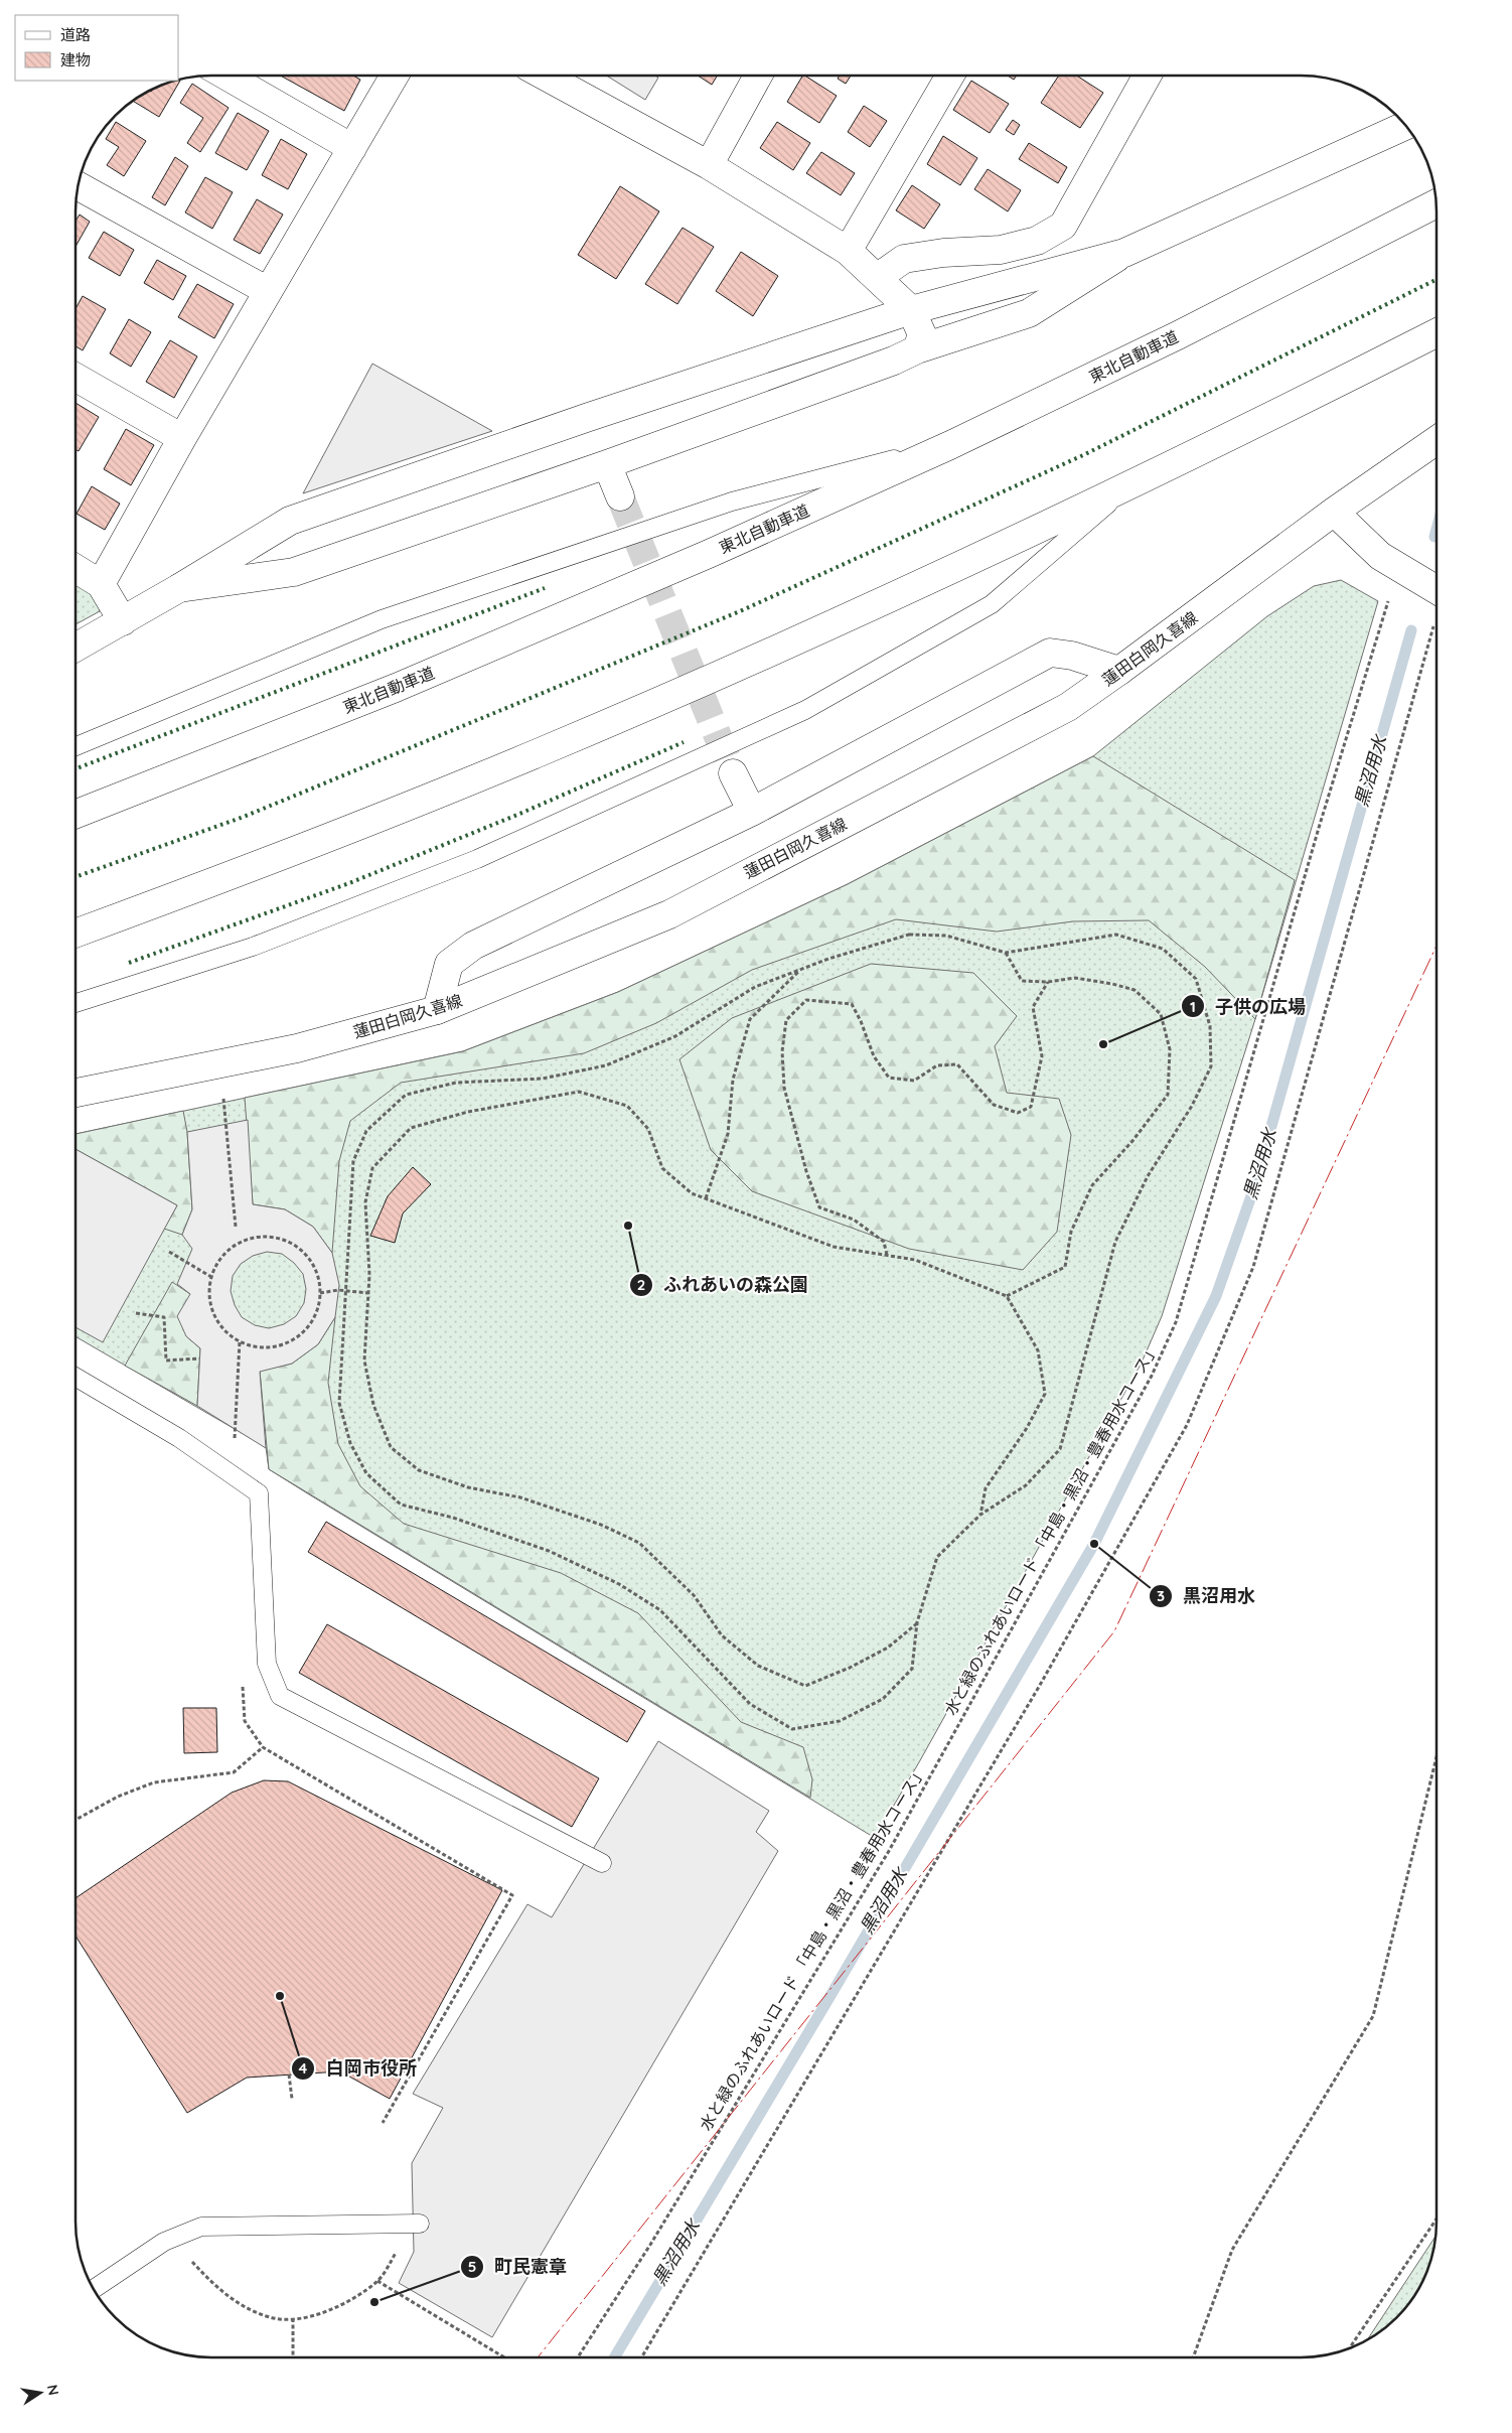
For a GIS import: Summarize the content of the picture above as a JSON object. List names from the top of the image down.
{
  "streets": {
    "main road": ["東北自動車道", "蓮田白岡久喜線"],
    "path": ["水と緑のふれあいロード 「中島・黒沼・豊春用水コース」"]
  },
  "water": ["黒沼用水"],
  "places": [
    "子供の広場",
    "ふれあいの森公園",
    "黒沼用水",
    "白岡市役所",
    "町民憲章"
  ],
  "legend": ["道路", "建物"],
  "north": "right"
}
